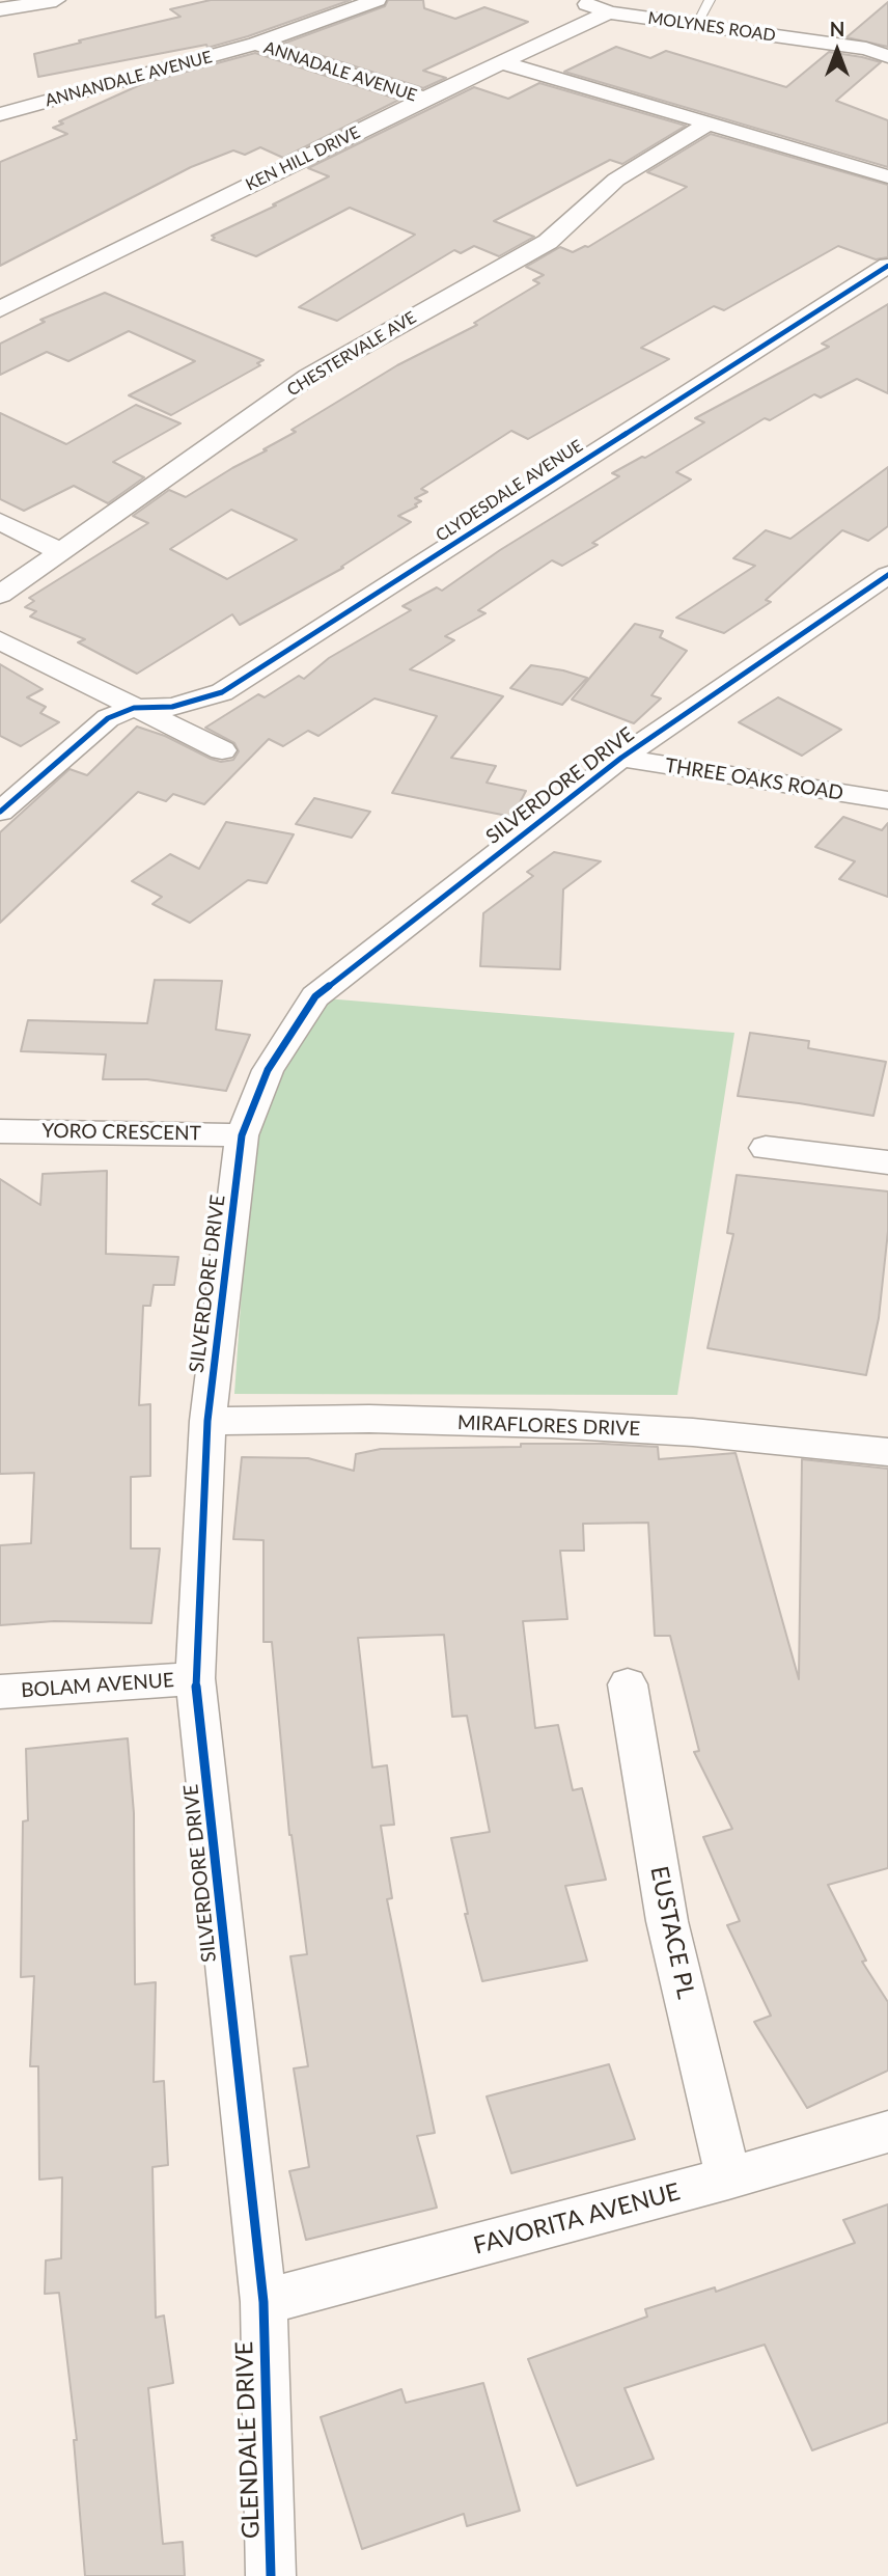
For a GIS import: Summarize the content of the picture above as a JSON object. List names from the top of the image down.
{
  "streets": {
    "street": [
      "MOLYNES ROAD",
      "ANNADALE AVENUE",
      "ANNANDALE AVENUE",
      "KEN HILL DRIVE",
      "CHESTERVALE AVE",
      "CLYDESDALE AVENUE",
      "THREE OAKS ROAD",
      "SILVERDORE DRIVE",
      "YORO CRESCENT",
      "MIRAFLORES DRIVE",
      "BOLAM AVENUE",
      "EUSTACE PL",
      "FAVORITA AVENUE",
      "GLENDALE DRIVE"
    ]
  },
  "crossings": [
    ["MOLYNES ROAD", "KEN HILL DRIVE"],
    ["ANNADALE AVENUE", "ANNANDALE AVENUE"],
    ["ANNADALE AVENUE", "KEN HILL DRIVE"],
    ["THREE OAKS ROAD", "SILVERDORE DRIVE"],
    ["SILVERDORE DRIVE", "YORO CRESCENT"],
    ["SILVERDORE DRIVE", "MIRAFLORES DRIVE"],
    ["SILVERDORE DRIVE", "BOLAM AVENUE"],
    ["SILVERDORE DRIVE", "FAVORITA AVENUE"],
    ["SILVERDORE DRIVE", "GLENDALE DRIVE"],
    ["EUSTACE PL", "FAVORITA AVENUE"],
    ["FAVORITA AVENUE", "GLENDALE DRIVE"]
  ],
  "north": "top"
}
